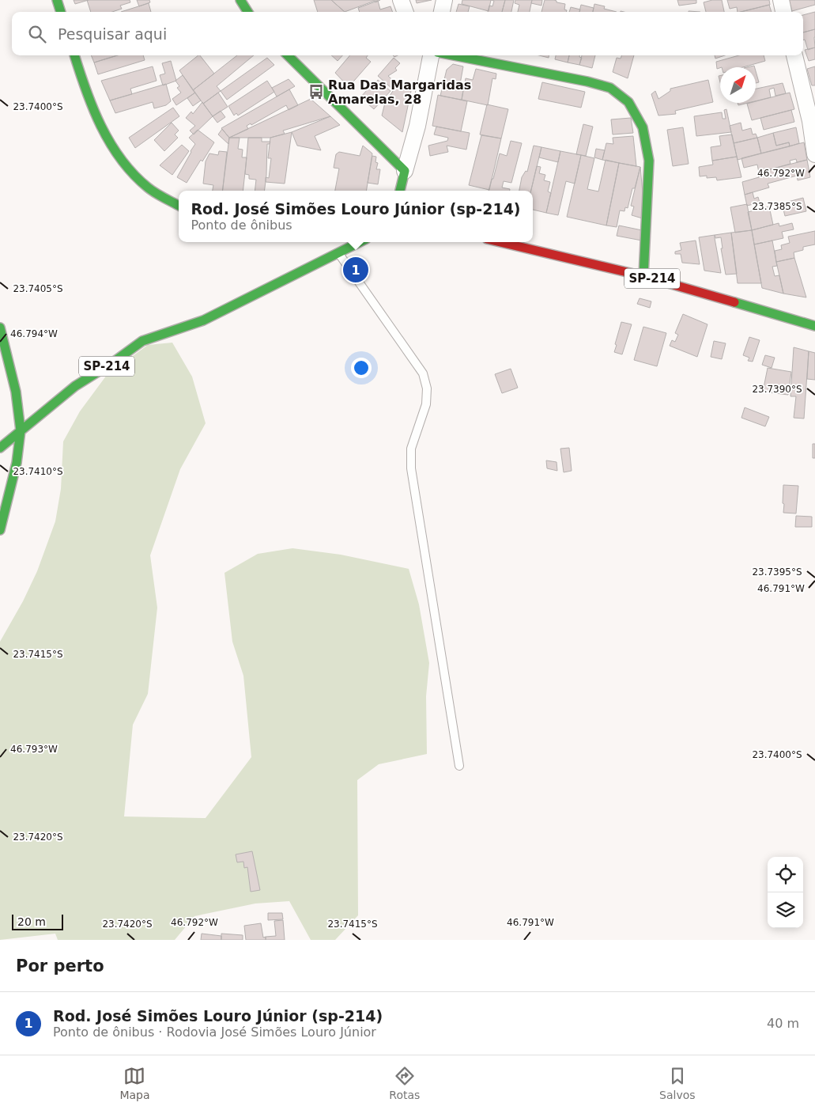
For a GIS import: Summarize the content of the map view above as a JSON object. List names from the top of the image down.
{
  "streets": {
    "main road": ["SP-214"]
  },
  "places": {
    "bus stop": ["Rua Das Margaridas Amarelas, 28"]
  },
  "scale_bar": "20 m",
  "north": "top right",
  "page": {
    "search": "Pesquisar aqui",
    "popup": ["Rod. José Simões Louro Júnior (sp-214)", "Ponto de ônibus"],
    "pins": "1",
    "scale": "20 m",
    "heading": "Por perto",
    "list": [
      {
        "mark": "1",
        "name": "Rod. José Simões Louro Júnior (sp-214)",
        "note": "Ponto de ônibus · Rodovia José Simões Louro Júnior",
        "value": "40 m"
      }
    ],
    "nav": ["Mapa", "Rotas", "Salvos"]
  },
  "coordinates": [
    "23.7400°S",
    "46.792°W",
    "23.7385°S",
    "23.7405°S",
    "46.794°W",
    "23.7390°S",
    "23.7410°S",
    "23.7395°S",
    "46.791°W",
    "23.7415°S",
    "46.793°W",
    "23.7420°S"
  ]
}
